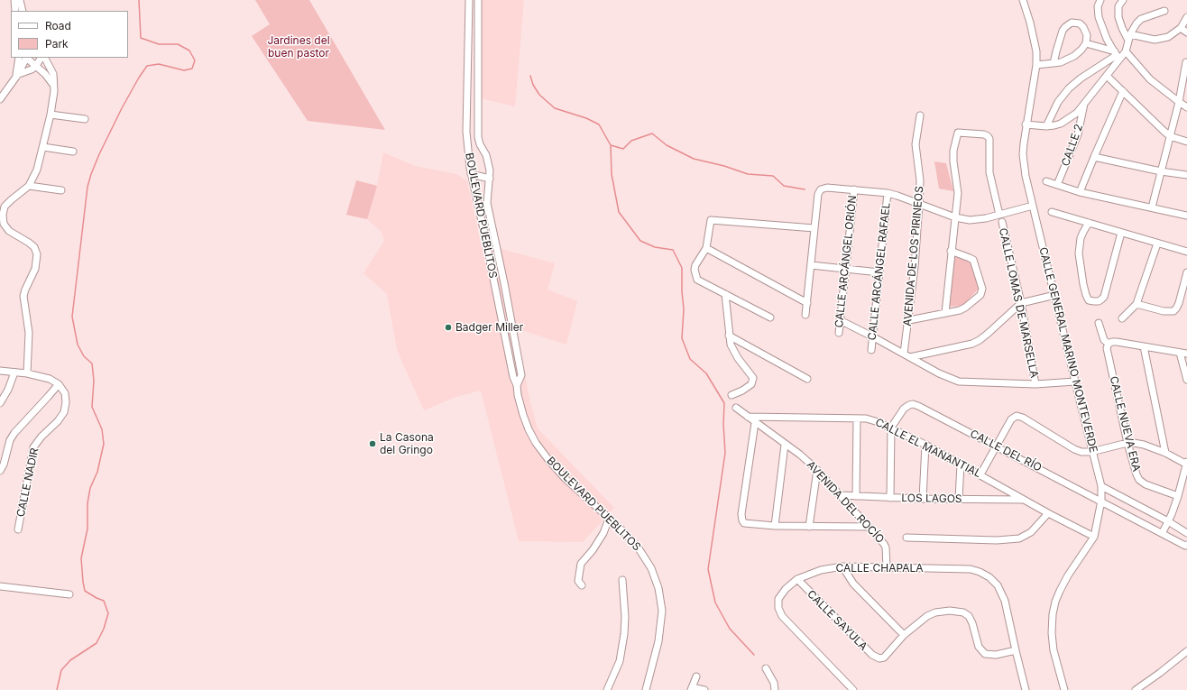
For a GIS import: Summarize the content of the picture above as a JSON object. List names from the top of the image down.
{
  "streets": {
    "street": [
      "CALLE 2",
      "BOULEVARD PUEBLITOS",
      "AVENIDA DE LOS PIRINEOS",
      "CALLE ARCÁNGEL ORIÓN",
      "CALLE ARCÁNGEL RAFAEL",
      "CALLE LOMAS DE MARSELLA",
      "CALLE GENERAL MARINO MONTEVERDE",
      "CALLE NUEVA ERA",
      "CALLE EL MANANTIAL",
      "CALLE DEL RÍO",
      "CALLE NADIR",
      "LOS LAGOS",
      "AVENIDA DEL ROCÍO",
      "CALLE CHAPALA",
      "CALLE SAYULA"
    ]
  },
  "crossings": [
    ["CALLE GENERAL MARINO MONTEVERDE", "CALLE EL MANANTIAL"],
    ["CALLE GENERAL MARINO MONTEVERDE", "CALLE DEL RÍO"],
    ["CALLE EL MANANTIAL", "CALLE DEL RÍO"],
    ["CALLE EL MANANTIAL", "LOS LAGOS"],
    ["CALLE EL MANANTIAL", "AVENIDA DEL ROCÍO"],
    ["LOS LAGOS", "AVENIDA DEL ROCÍO"],
    ["AVENIDA DEL ROCÍO", "CALLE CHAPALA"],
    ["CALLE CHAPALA", "CALLE SAYULA"]
  ],
  "parks": ["Jardines del buen pastor"],
  "places": ["Badger Miller", "La Casona del Gringo"],
  "legend": ["Road", "Park"]
}
